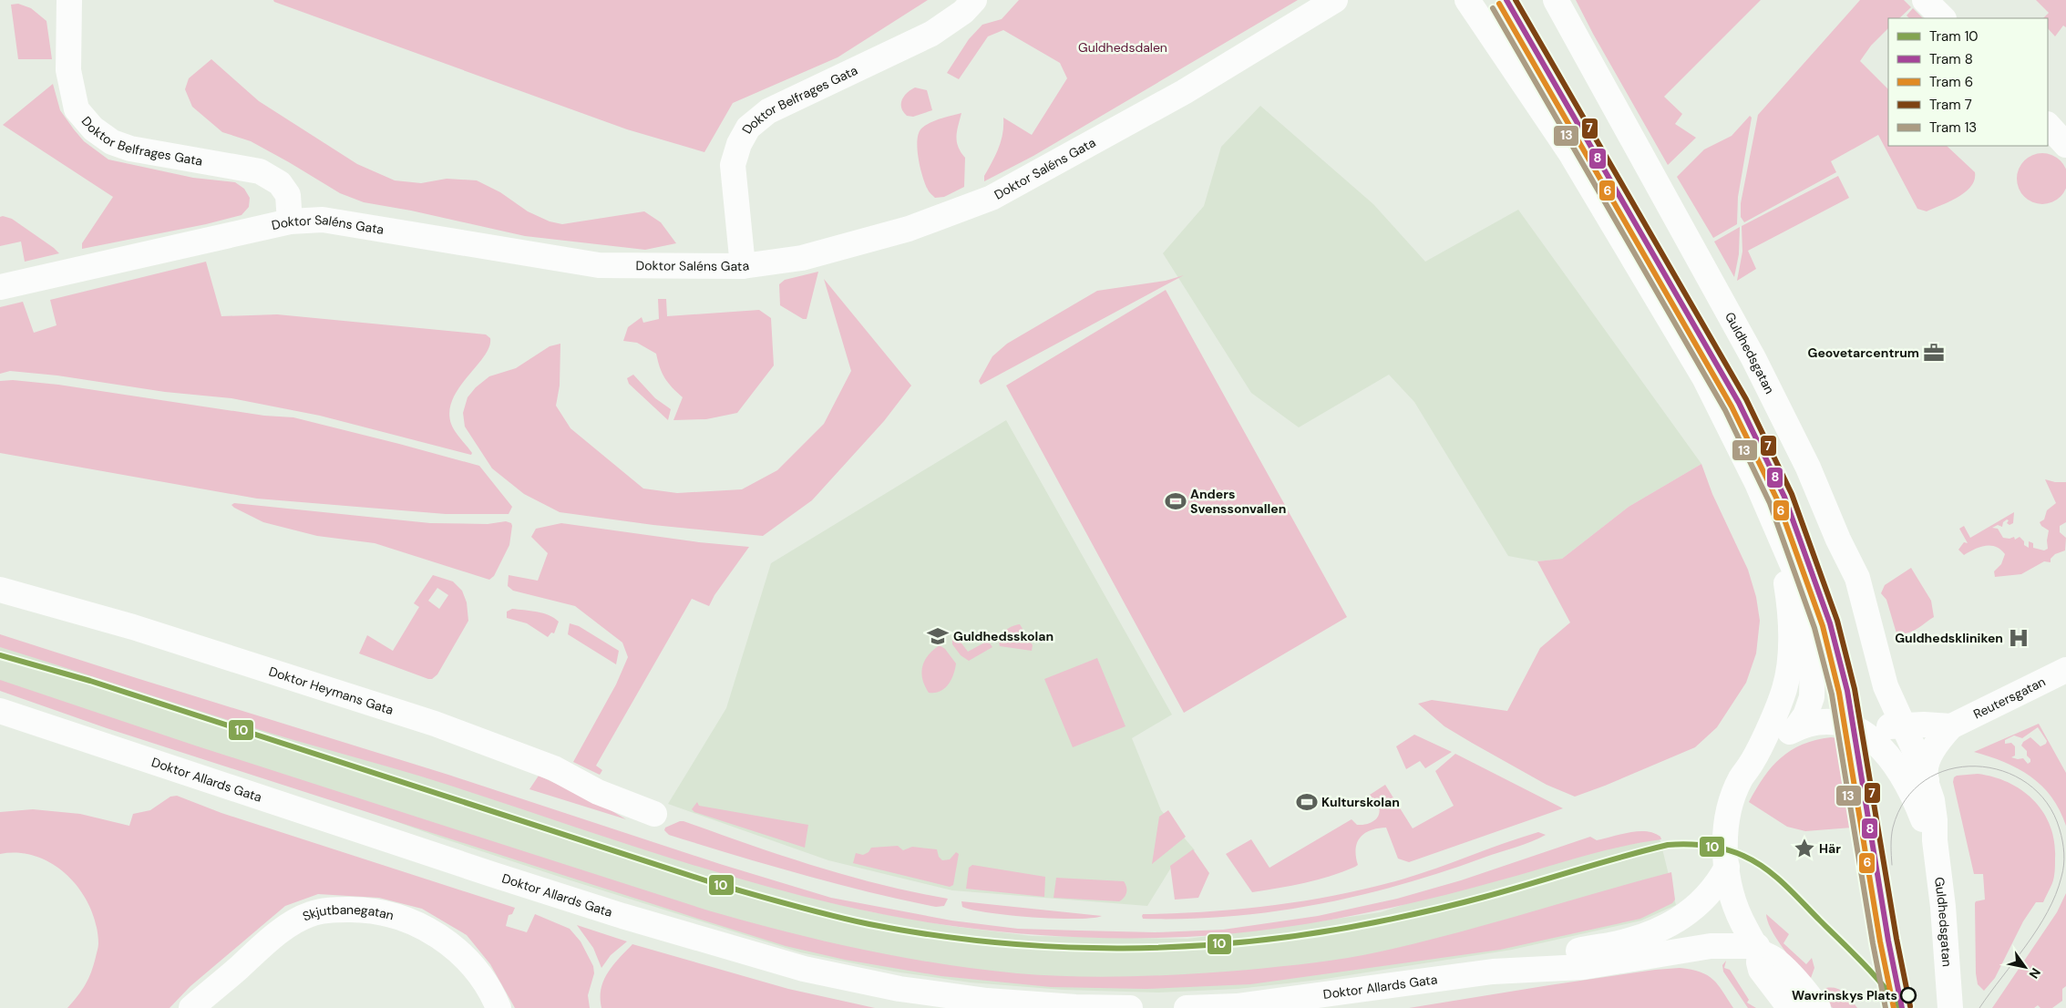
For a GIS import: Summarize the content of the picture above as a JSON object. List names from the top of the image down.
{
  "streets": {
    "street": [
      "Doktor Belfrages Gata",
      "Doktor Saléns Gata",
      "Guldhedsgatan",
      "Doktor Heymans Gata",
      "Reutersgatan",
      "Doktor Allards Gata",
      "Skjutbanegatan"
    ]
  },
  "crossings": [
    ["Doktor Belfrages Gata", "Doktor Saléns Gata"],
    ["Guldhedsgatan", "Reutersgatan"],
    ["Guldhedsgatan", "Doktor Allards Gata"]
  ],
  "parks": ["Guldhedsdalen"],
  "places": {
    "office": ["Geovetarcentrum"],
    "sports": ["Anders Svenssonvallen", "Kulturskolan"],
    "school or university": ["Guldhedsskolan"],
    "hospital": ["Guldhedskliniken"],
    "place": ["Här"],
    "other": ["Wavrinskys Plats"]
  },
  "lines": [
    "tram line 8",
    "tram line 7",
    "tram line 6",
    "tram line 13",
    "tram line 10"
  ],
  "legend": [
    "Tram 10",
    "Tram 8",
    "Tram 6",
    "Tram 7",
    "Tram 13"
  ],
  "north": "bottom right"
}
